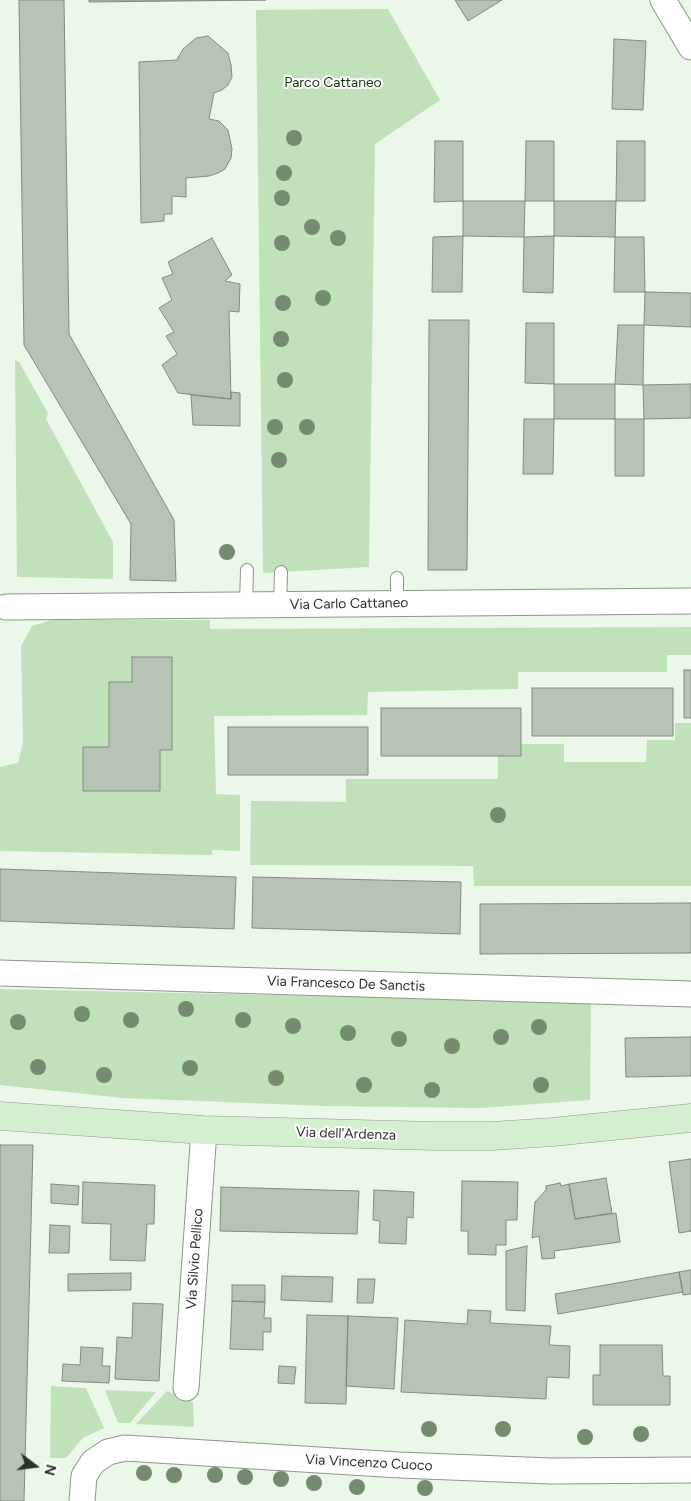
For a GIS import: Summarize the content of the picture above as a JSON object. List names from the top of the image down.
{
  "streets": {
    "main road": ["Via dell'Ardenza"],
    "street": [
      "Via Carlo Cattaneo",
      "Via Francesco De Sanctis",
      "Via Silvio Pellico",
      "Via Vincenzo Cuoco"
    ]
  },
  "crossings": [
    ["Via dell'Ardenza", "Via Silvio Pellico"]
  ],
  "parks": ["Parco Cattaneo"],
  "north": "right"
}
